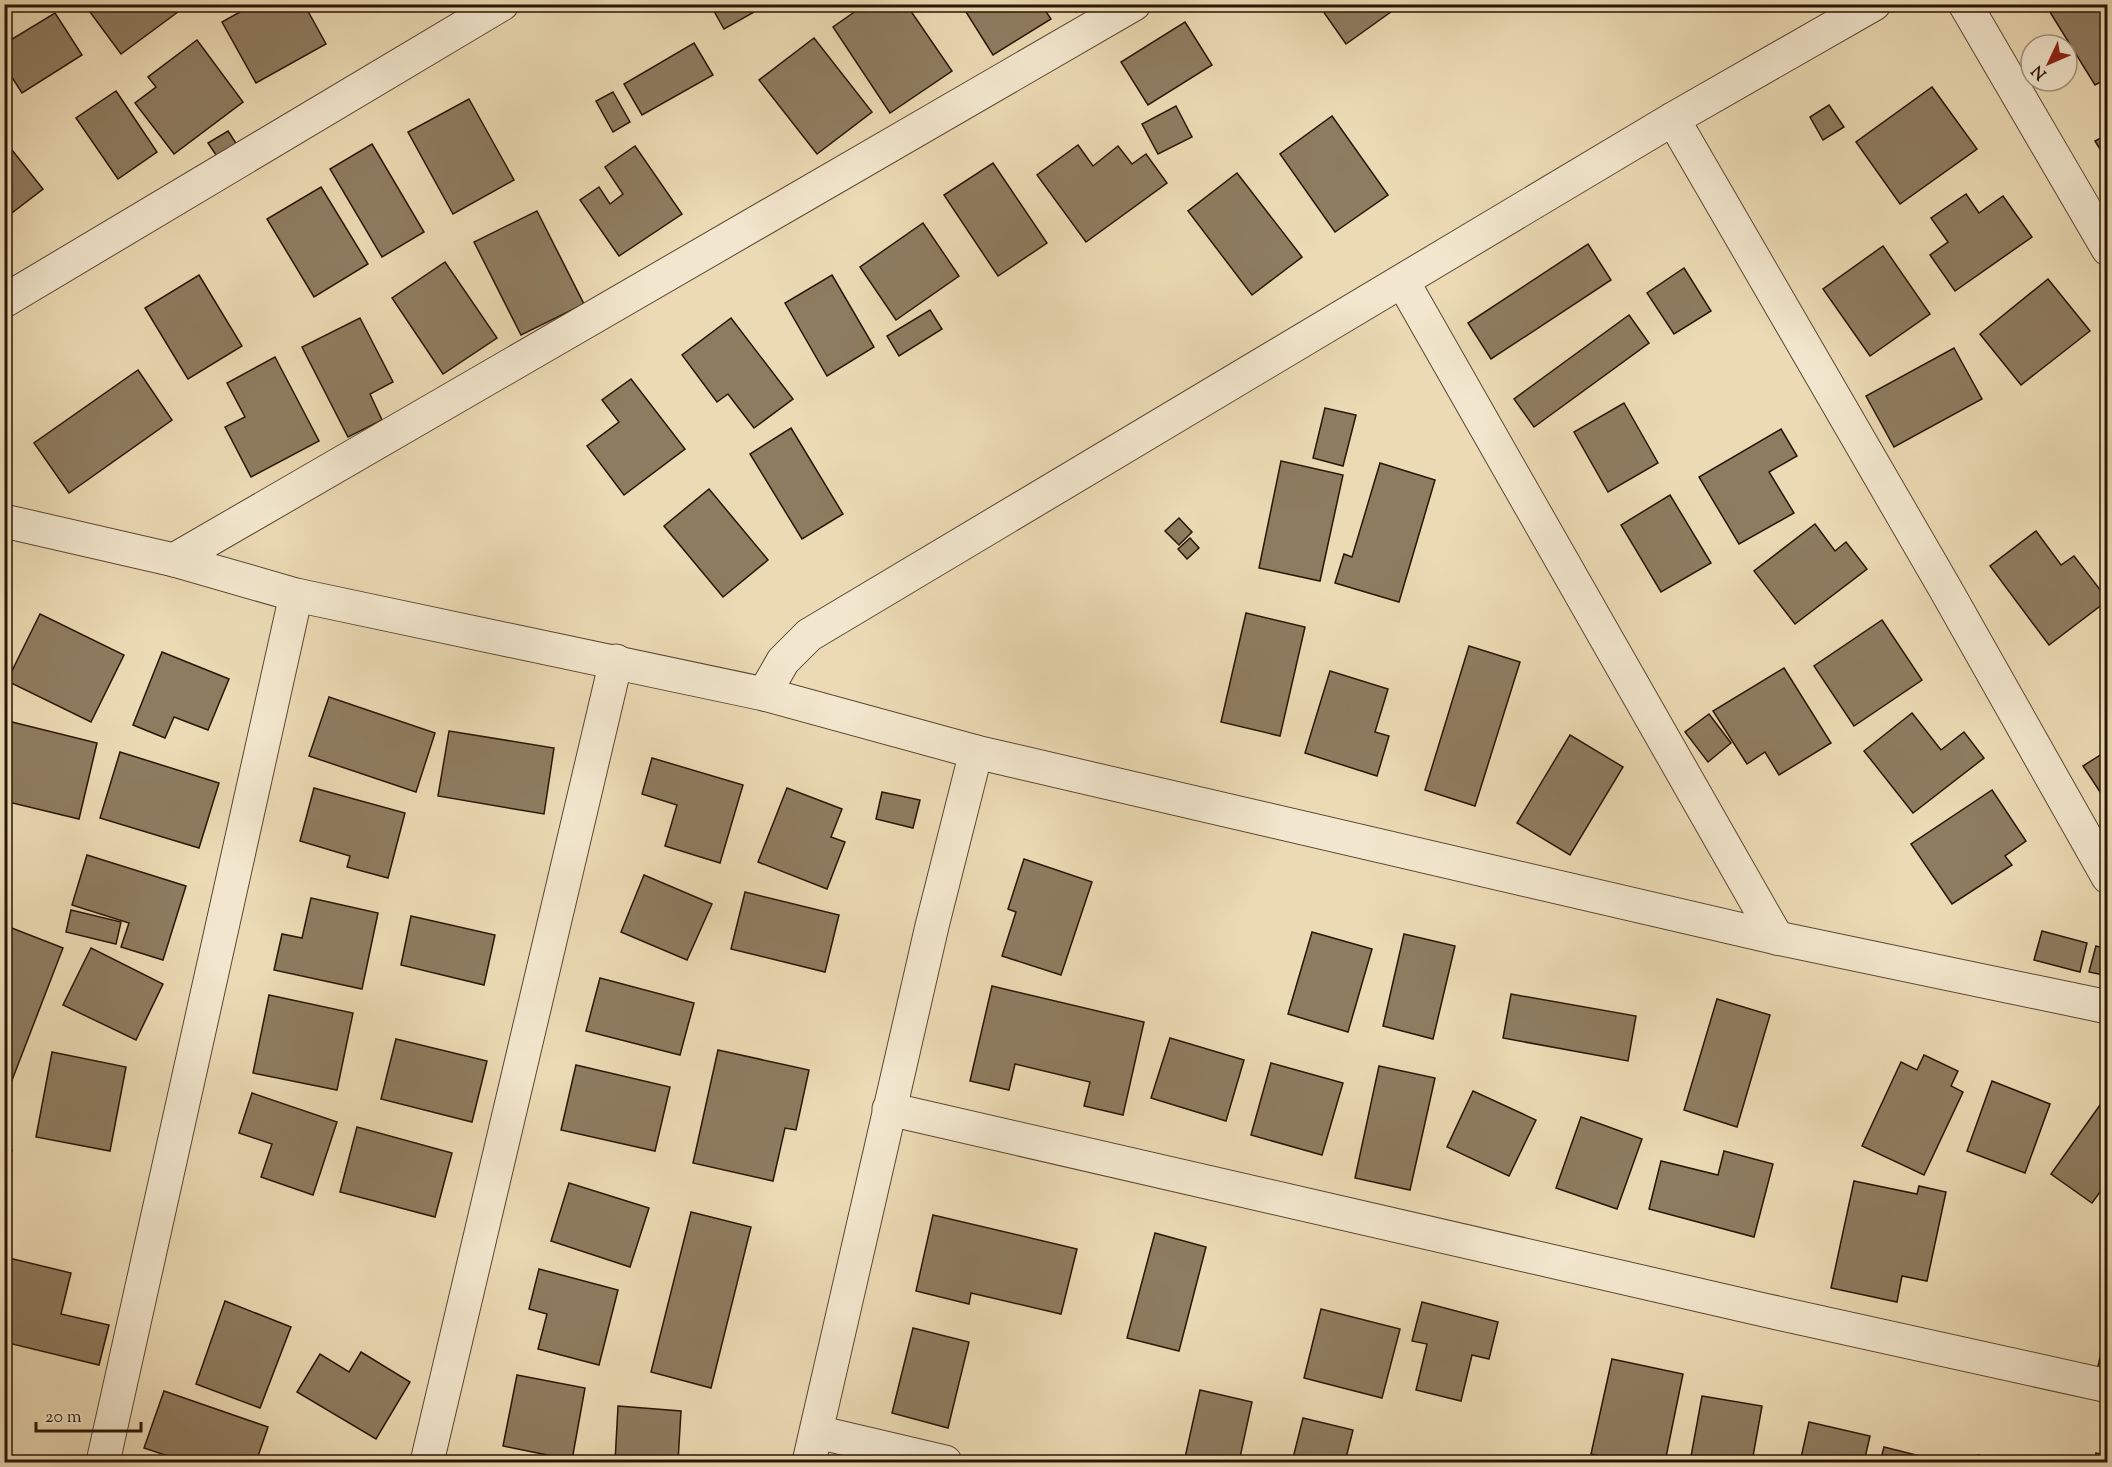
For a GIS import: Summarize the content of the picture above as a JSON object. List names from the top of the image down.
{
  "scale_bar": "20 m",
  "north": "bottom left"
}
